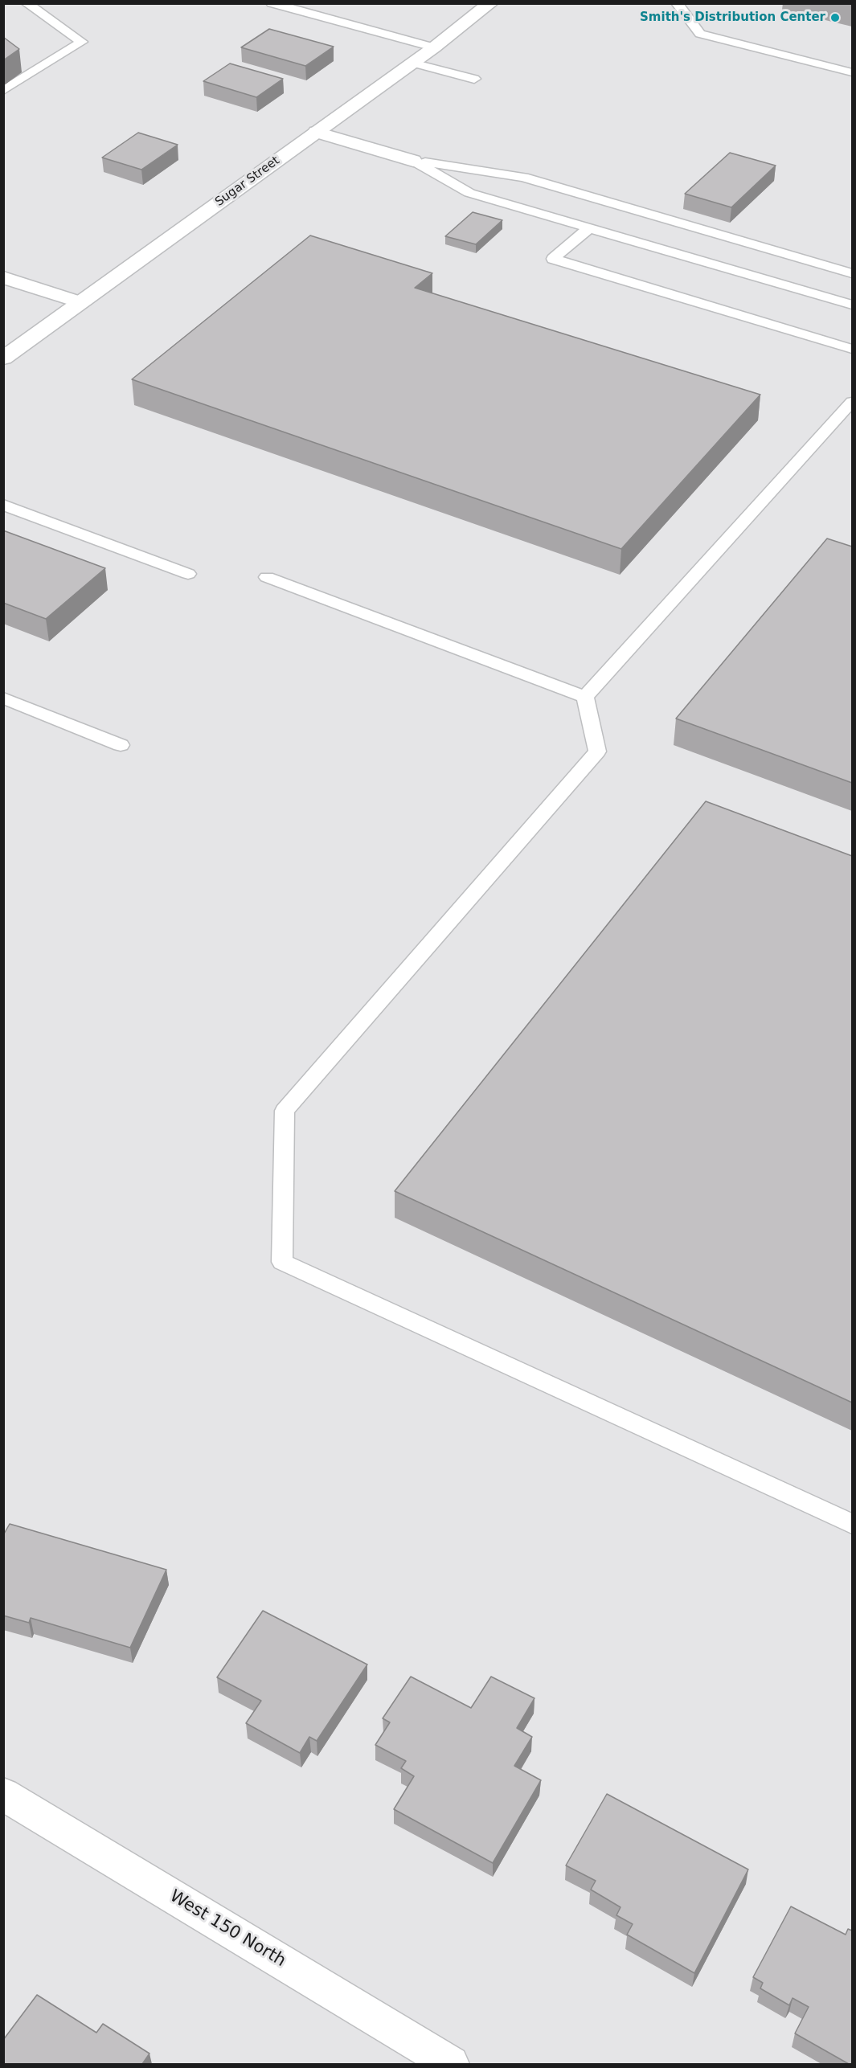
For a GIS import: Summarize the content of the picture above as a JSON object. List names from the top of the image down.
{
  "streets": {
    "street": ["Sugar Street", "West 150 North"]
  },
  "places": ["Smith's Distribution Center"]
}
